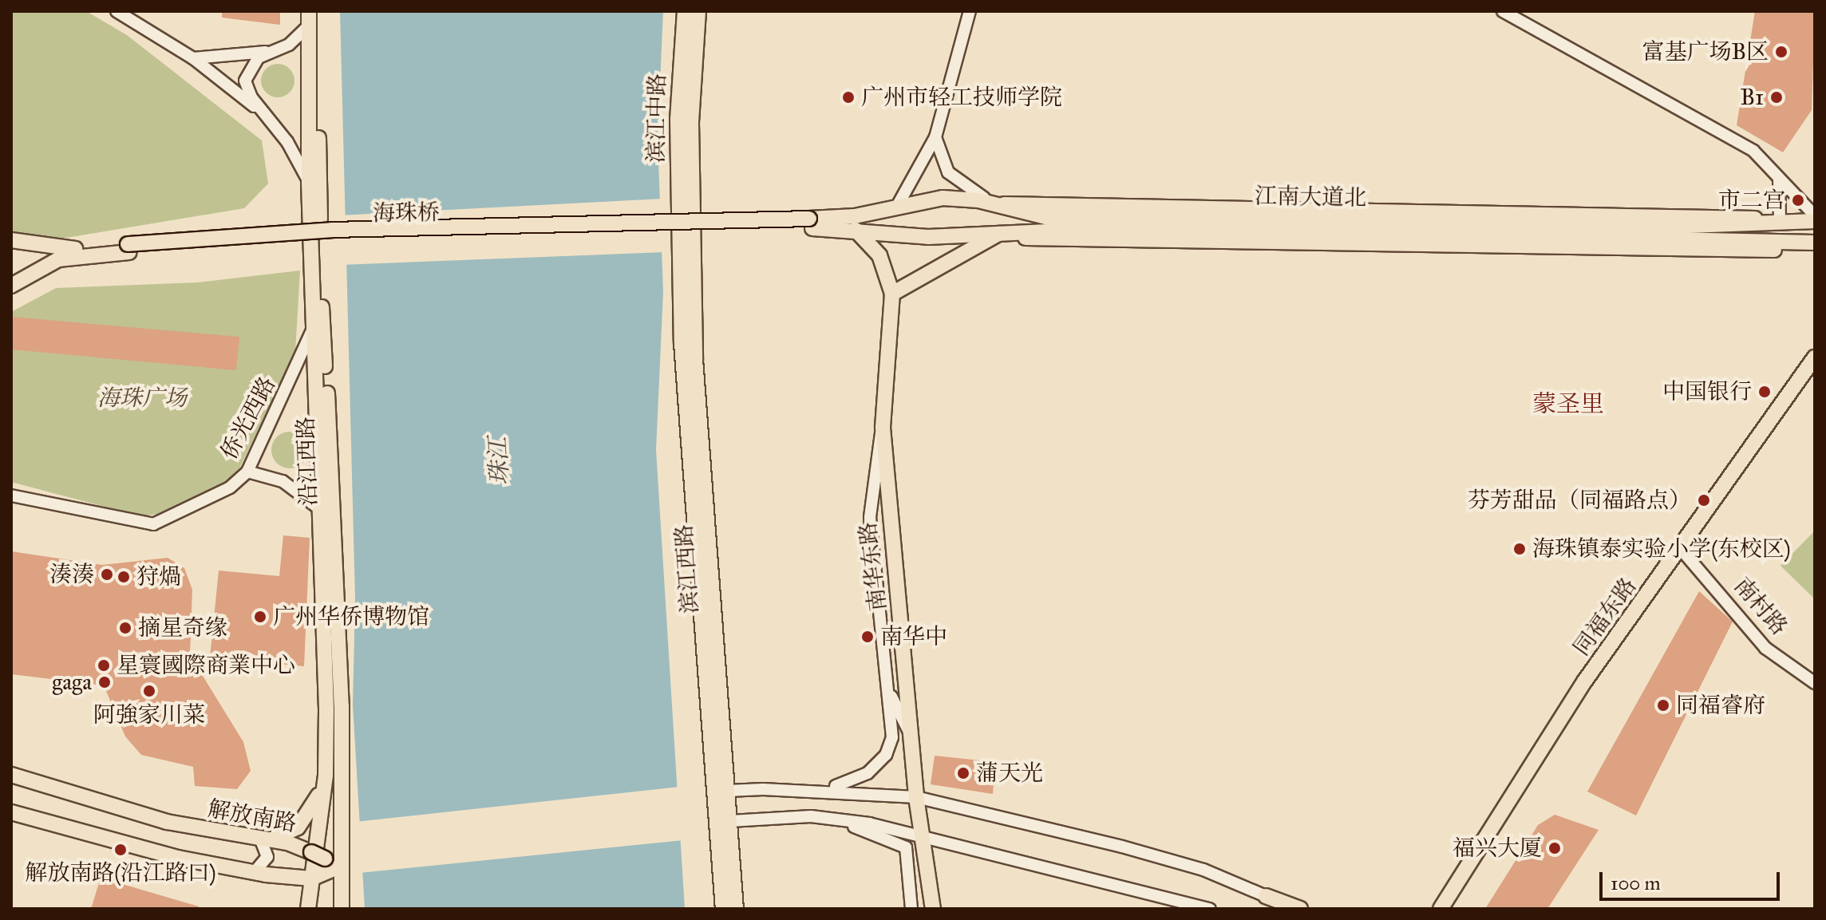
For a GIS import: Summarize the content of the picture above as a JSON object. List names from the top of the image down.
{
  "streets": {
    "main road": [
      "滨江中路",
      "江南大道北",
      "海珠桥",
      "沿江西路",
      "南华东路",
      "滨江西路",
      "同福东路",
      "解放南路"
    ],
    "street": ["侨光西路", "南村路"]
  },
  "crossings": [
    ["滨江中路", "滨江西路"],
    ["江南大道北", "海珠桥"],
    ["江南大道北", "南华东路"],
    ["侨光西路", "沿江西路"],
    ["沿江西路", "解放南路"],
    ["南村路", "同福东路"]
  ],
  "districts": ["蒙圣里"],
  "water": ["珠江"],
  "parks": ["海珠广场"],
  "places": [
    "富基广场B区",
    "广州市轻工技师学院",
    "B1",
    "市二宫",
    "中国银行",
    "芬芳甜品（同福路点）",
    "海珠镇泰实验小学(东校区)",
    "湊湊",
    "狩煱",
    "广州华侨博物馆",
    "摘星奇缘",
    "南华中",
    "星寰國際商業中心",
    "gaga",
    "阿強家川菜",
    "同福睿府",
    "蒲天光",
    "福兴大厦",
    "解放南路(沿江路口)"
  ],
  "scale_bar": "100 m"
}
